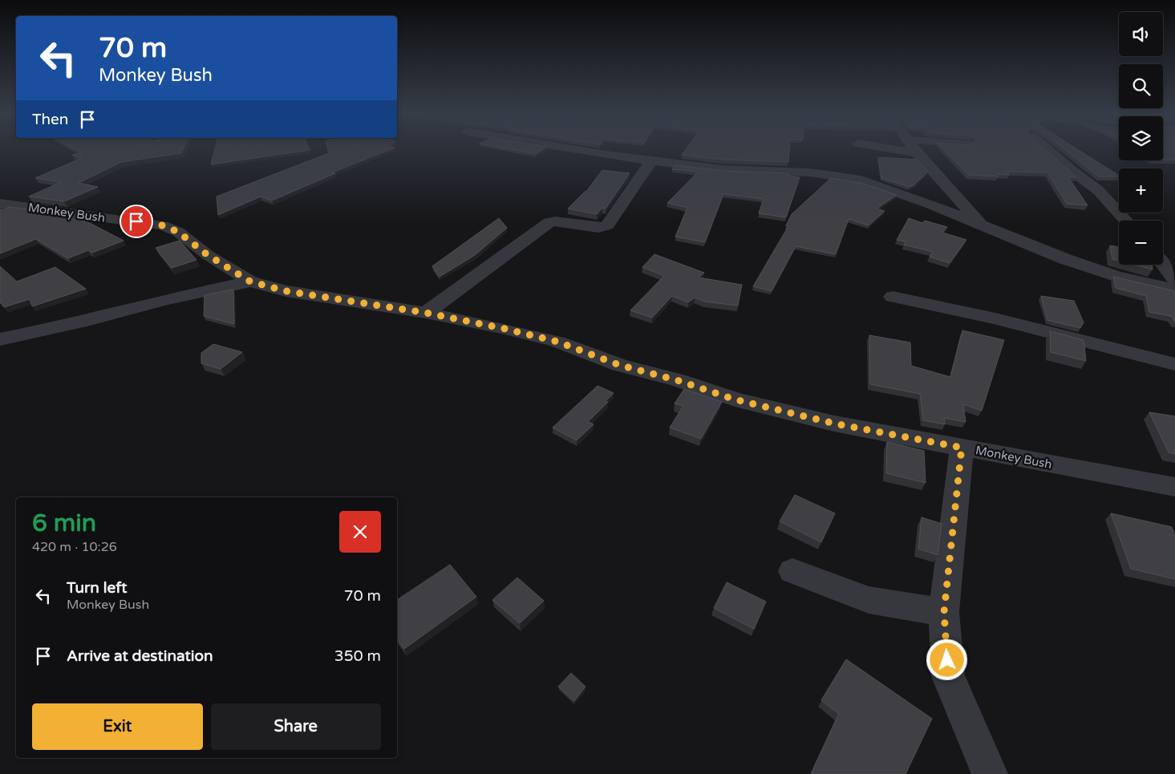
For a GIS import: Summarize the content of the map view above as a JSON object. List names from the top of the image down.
{
  "streets": {
    "street": ["Monkey Bush"]
  },
  "page": {
    "map_buttons": ["+", "−"],
    "turn": ["70 m", "Monkey Bush"],
    "then": "Then",
    "heading": ["6 min", "420 m · 10:26"],
    "list": [
      {
        "name": "Turn left",
        "note": "Monkey Bush",
        "value": "70 m"
      },
      {
        "name": "Arrive at destination",
        "value": "350 m"
      }
    ],
    "buttons": ["Exit", "Share"]
  }
}
